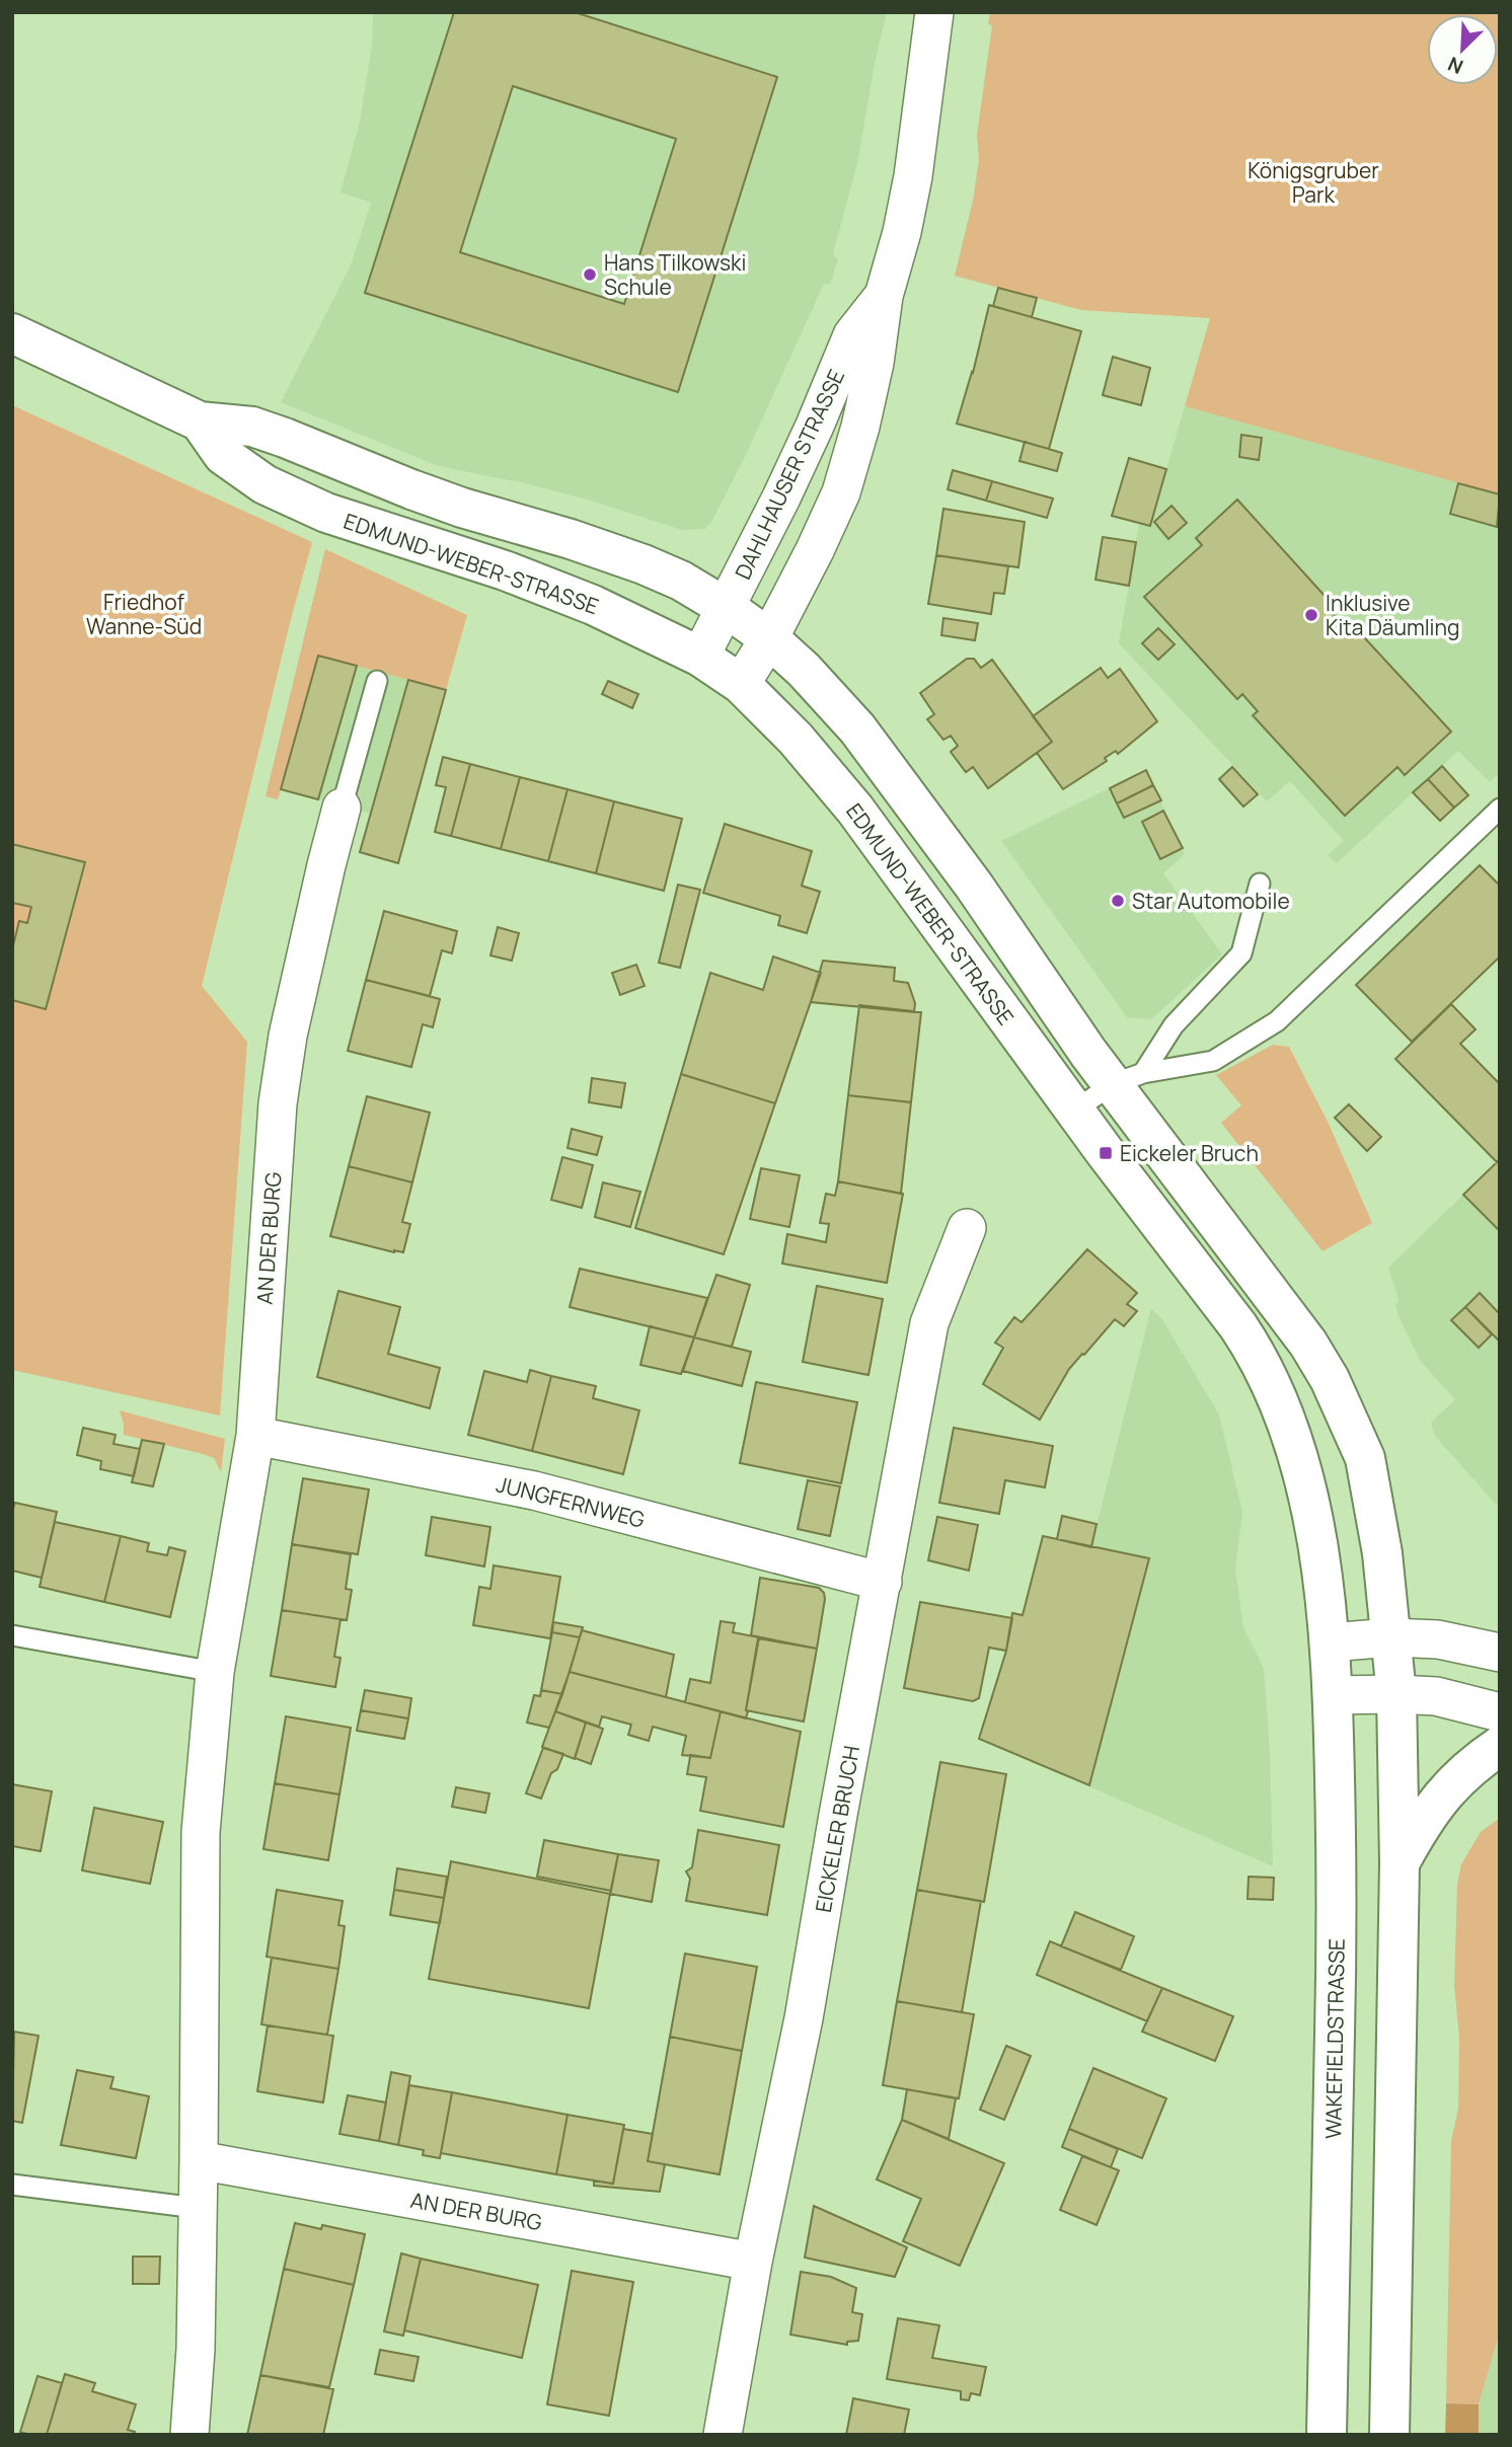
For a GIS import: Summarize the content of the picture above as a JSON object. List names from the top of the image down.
{
  "streets": {
    "main road": ["EDMUND-WEBER-STRASSE", "WAKEFIELDSTRASSE"],
    "street": [
      "DAHLHAUSER STRASSE",
      "AN DER BURG",
      "JUNGFERNWEG",
      "EICKELER BRUCH"
    ]
  },
  "crossings": [
    ["DAHLHAUSER STRASSE", "EDMUND-WEBER-STRASSE"],
    ["EDMUND-WEBER-STRASSE", "WAKEFIELDSTRASSE"],
    ["AN DER BURG", "JUNGFERNWEG"],
    ["AN DER BURG", "EICKELER BRUCH"],
    ["JUNGFERNWEG", "EICKELER BRUCH"]
  ],
  "parks": ["Königsgruber Park", "Friedhof Wanne-Süd"],
  "places": {
    "other": ["Hans Tilkowski Schule", "Inklusive Kita Däumling", "Star Automobile"],
    "transit": ["Eickeler Bruch"]
  },
  "north": "bottom left"
}
